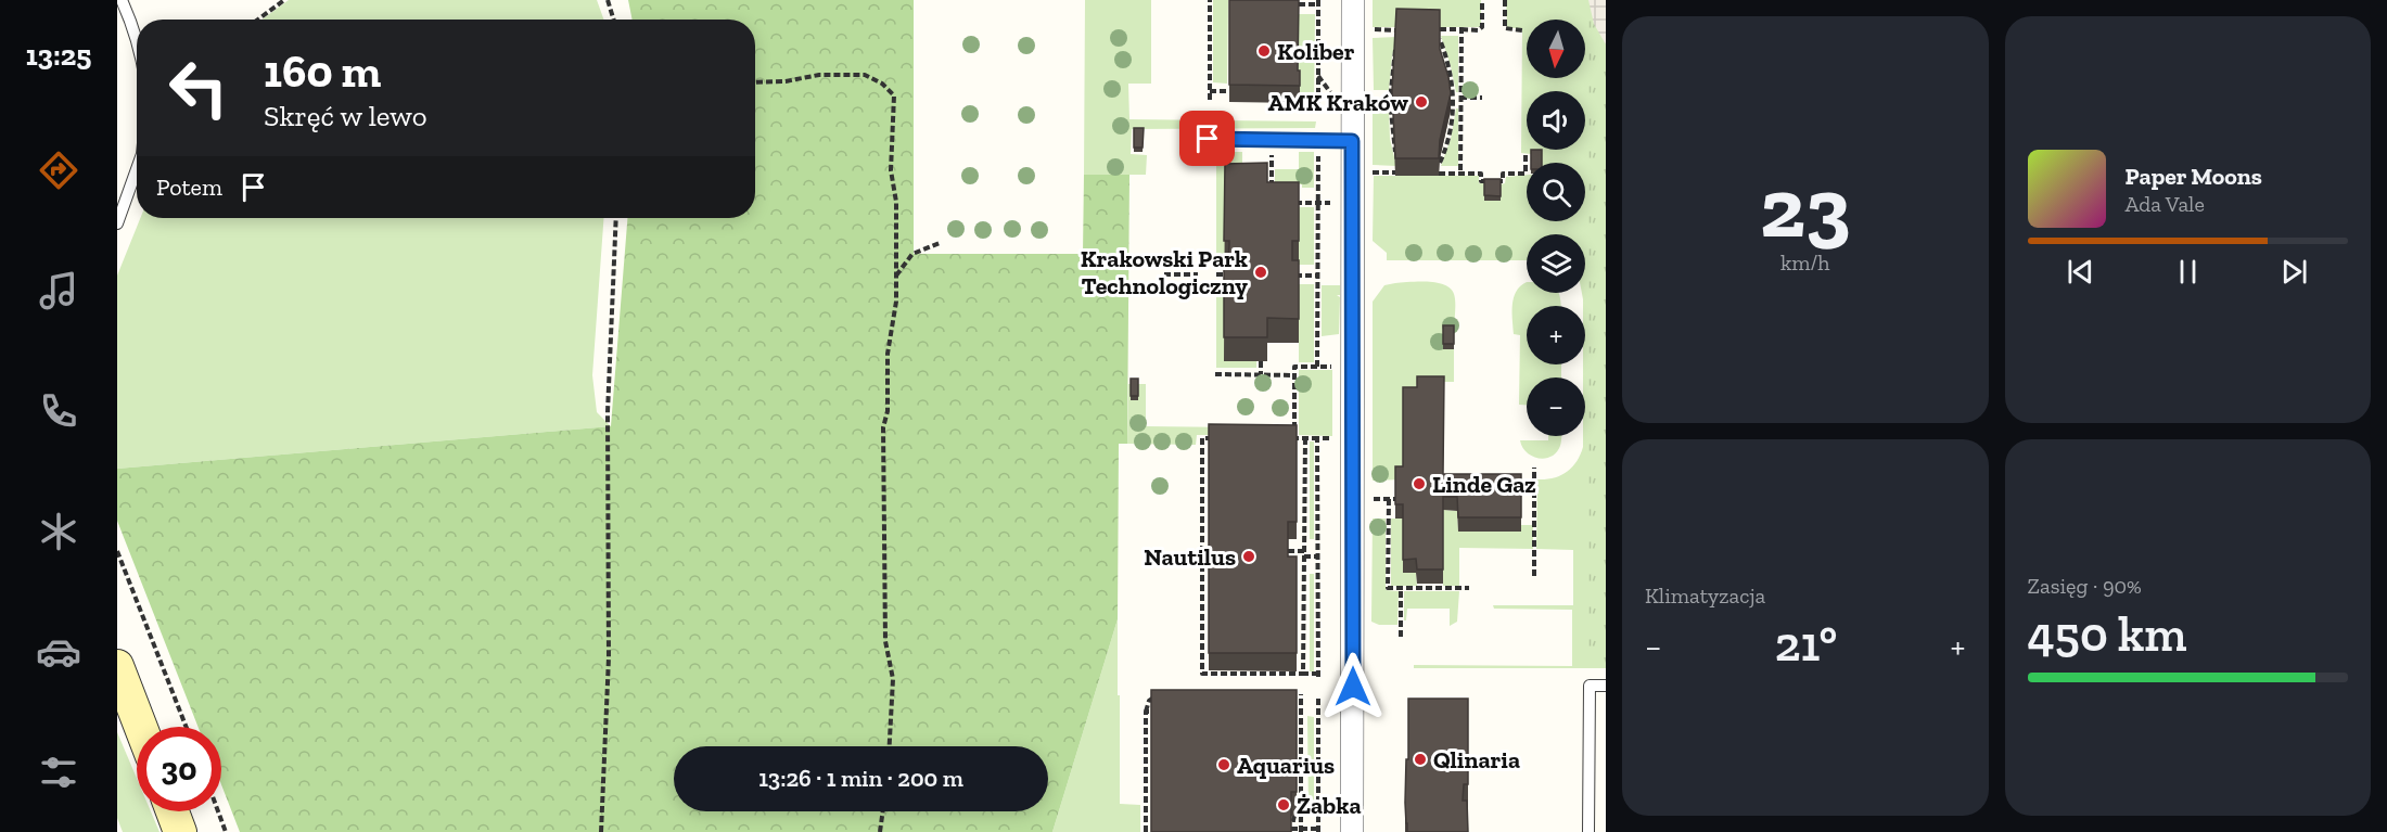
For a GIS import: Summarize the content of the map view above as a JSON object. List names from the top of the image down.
{
  "places": [
    "Koliber",
    "AMK Kraków",
    "Krakowski Park Technologiczny",
    "Linde Gaz",
    "Nautilus",
    "Qlinaria",
    "Aquarius",
    "Żabka"
  ],
  "north": "bottom",
  "page": {
    "tabs": "13:25",
    "tile": [
      ["23", "km/h"],
      "Klimatyzacja",
      ["Zasięg · 90%", "450 km"]
    ],
    "map_buttons": ["+", "−"],
    "turn": ["160 m", "Skręć w lewo"],
    "song": ["Paper Moons", "Ada Vale"],
    "then": "Potem",
    "heat": ["−", "21°", "+"],
    "limit": "30",
    "trip": "13:26 · 1 min · 200 m"
  }
}
